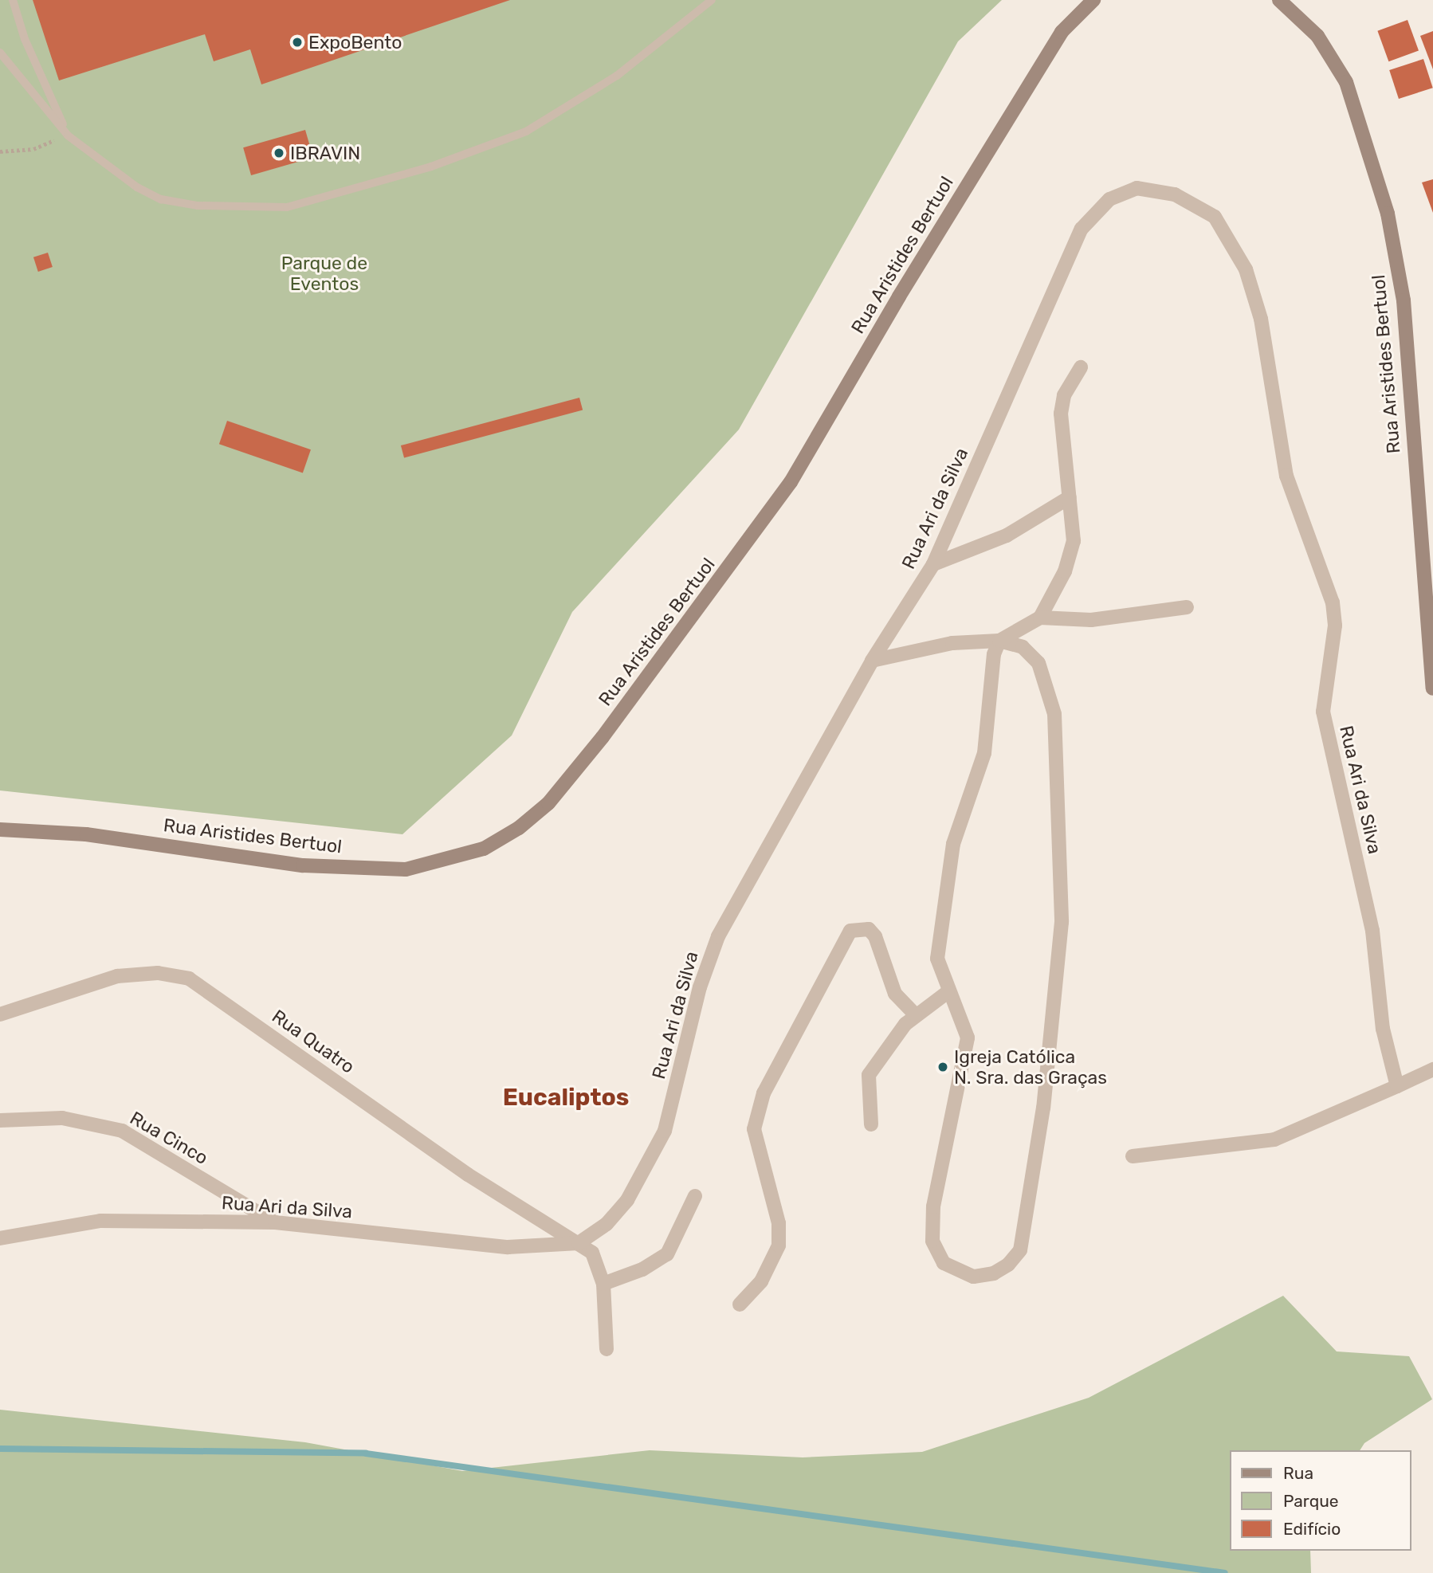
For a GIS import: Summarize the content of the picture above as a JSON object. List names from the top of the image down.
{
  "streets": {
    "main road": ["Rua Aristides Bertuol"],
    "street": ["Rua Ari da Silva", "Rua Quatro", "Rua Cinco"]
  },
  "crossings": [
    ["Rua Ari da Silva", "Rua Quatro"],
    ["Rua Ari da Silva", "Rua Cinco"]
  ],
  "districts": ["Eucaliptos"],
  "parks": ["Parque de Eventos"],
  "places": ["ExpoBento", "IBRAVIN", "Igreja Católica N. Sra. das Graças"],
  "legend": ["Rua", "Parque", "Edifício"]
}
